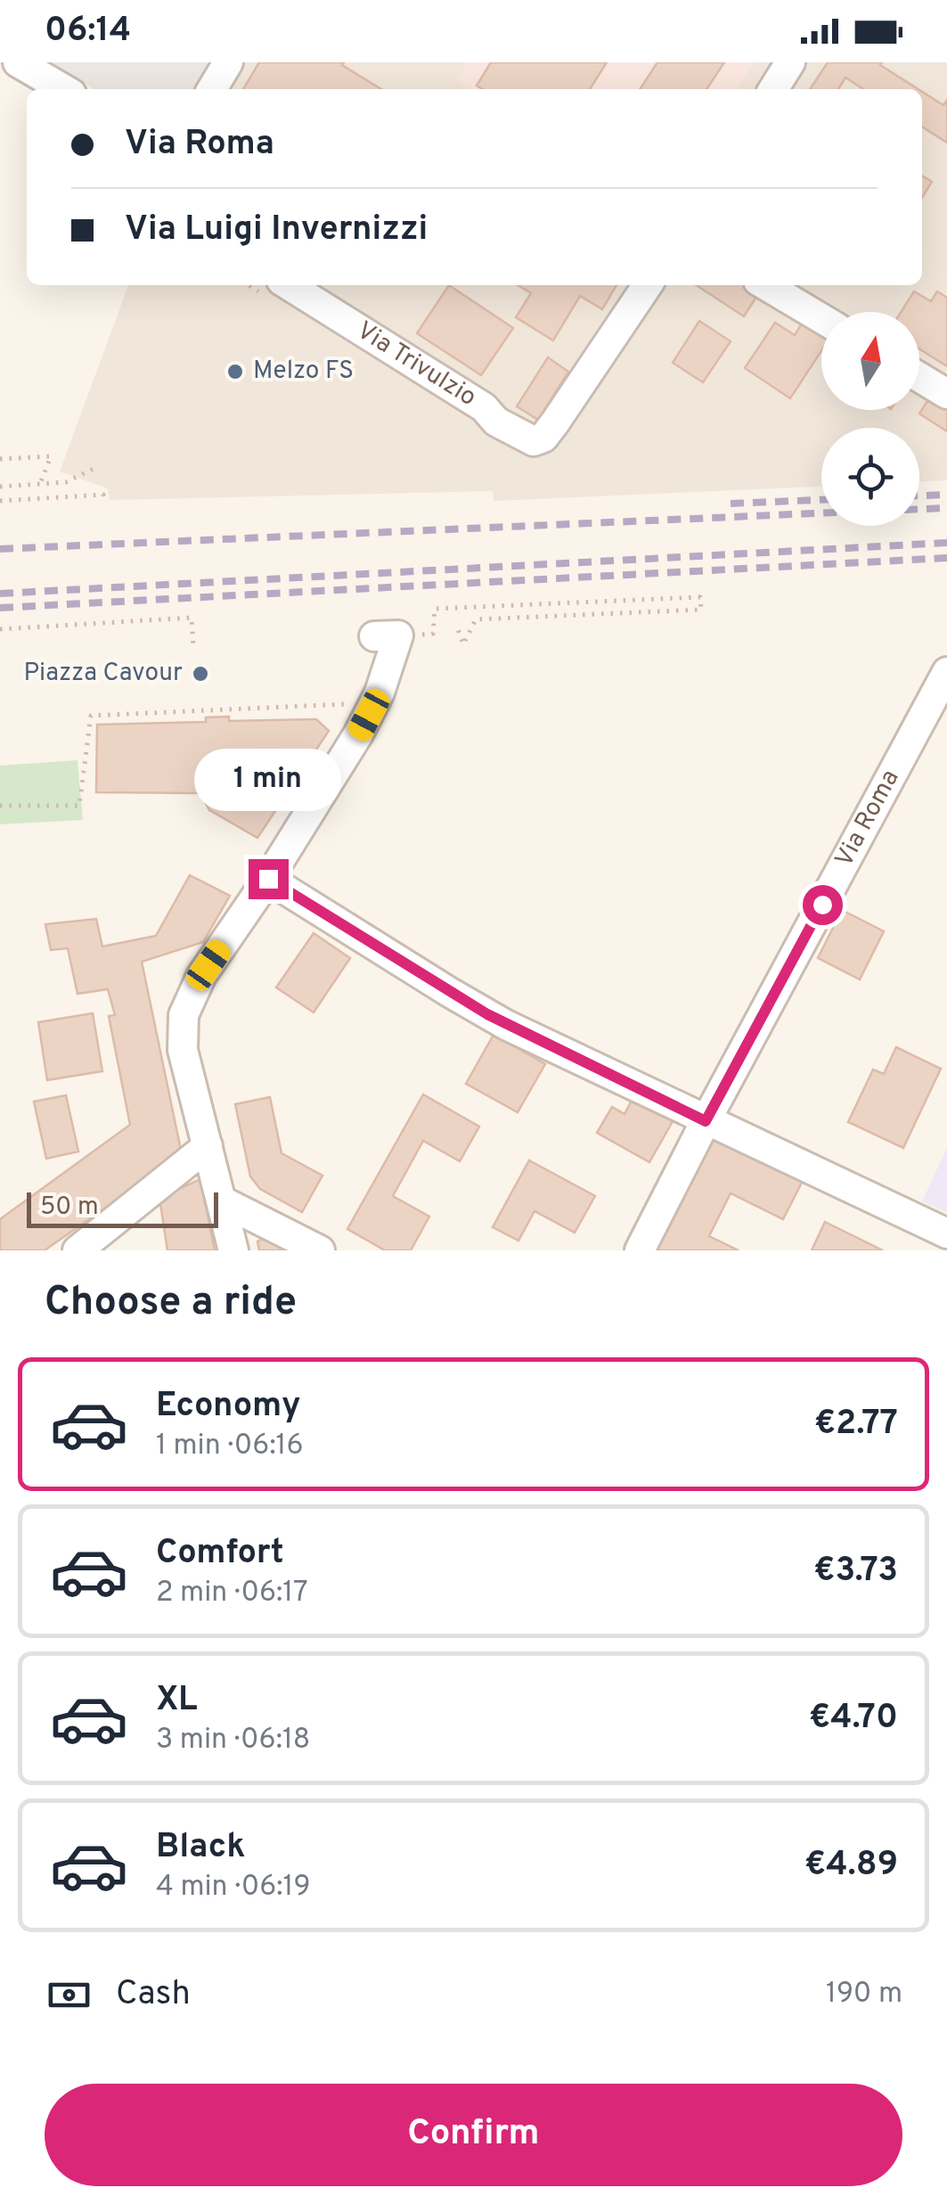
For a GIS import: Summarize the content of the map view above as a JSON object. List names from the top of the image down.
{
  "streets": {
    "street": ["Via Trivulzio", "Via Roma"]
  },
  "places": ["Melzo FS", "Piazza Cavour"],
  "scale_bar": "50 m",
  "north": "top",
  "page": {
    "status": "06:14",
    "banner": ["Via Roma", "Via Luigi Invernizzi"],
    "bubble": "1 min",
    "scale": "50 m",
    "heading": "Choose a ride",
    "list": [
      {
        "name": "Economy",
        "note": "1 min · 06:16",
        "value": "€2.77"
      },
      {
        "name": "Comfort",
        "note": "2 min · 06:17",
        "value": "€3.73"
      },
      {
        "name": "XL",
        "note": "3 min · 06:18",
        "value": "€4.70"
      },
      {
        "name": "Black",
        "note": "4 min · 06:19",
        "value": "€4.89"
      }
    ],
    "pay": ["Cash", "190 m"],
    "buttons": "Confirm"
  }
}
